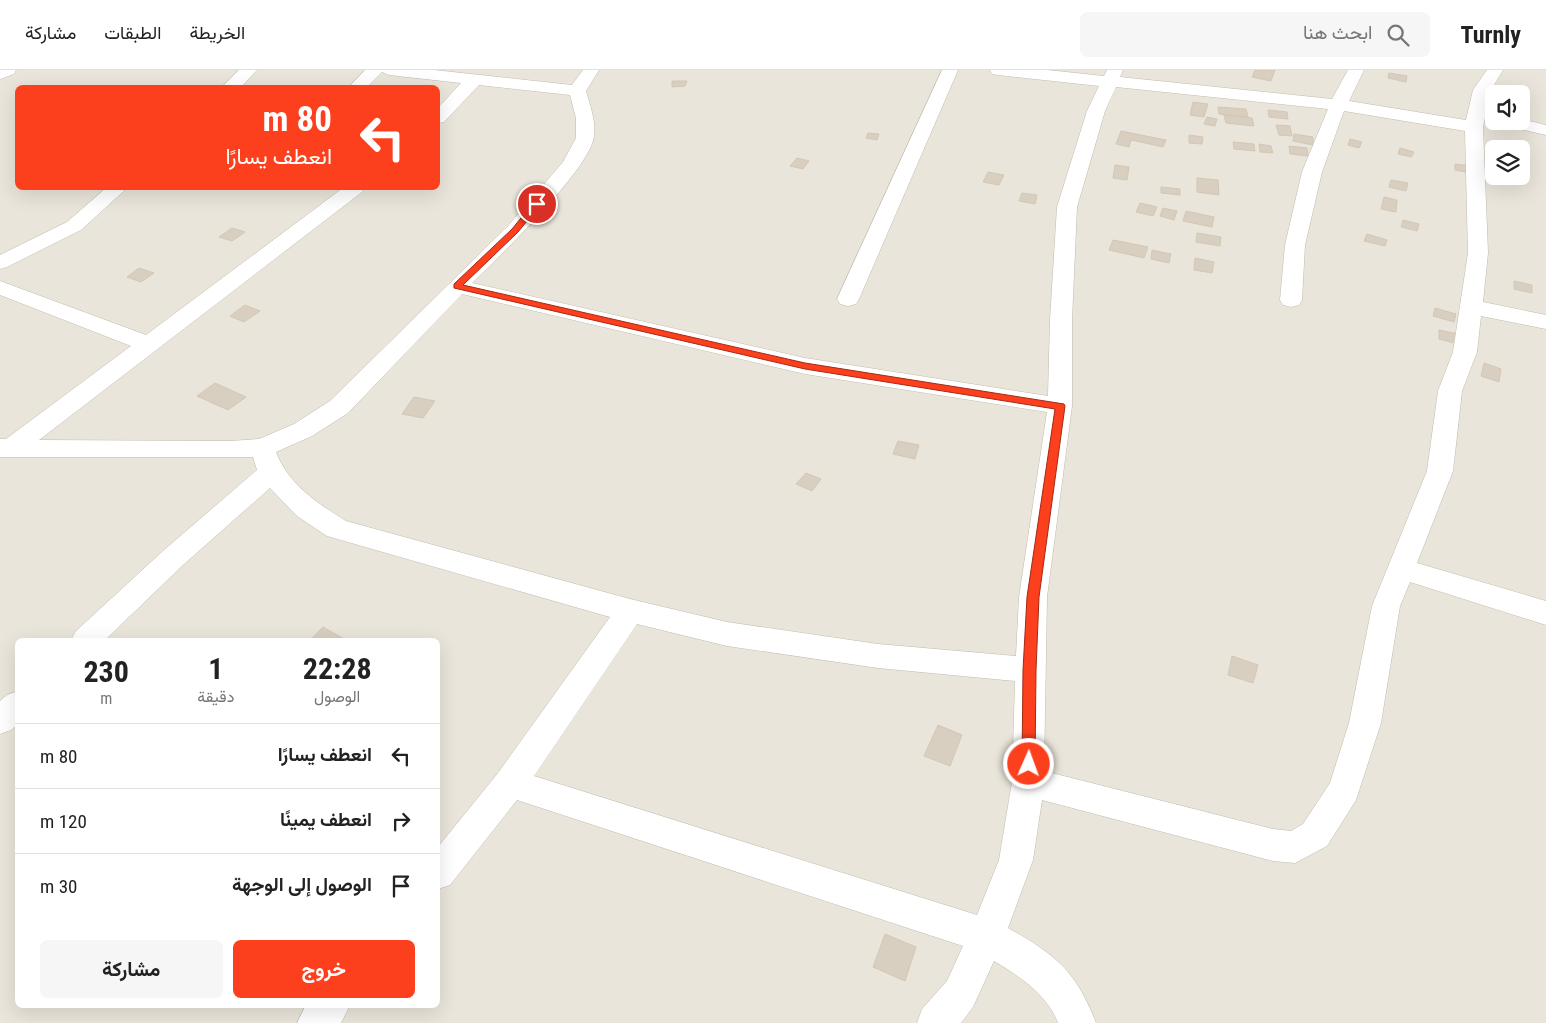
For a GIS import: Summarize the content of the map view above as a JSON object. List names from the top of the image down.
{
  "page": {
    "header": "Turnly",
    "search": "ابحث هنا",
    "nav": ["الخريطة", "الطبقات", "مشاركة"],
    "turn": ["80 m", "انعطف يسارًا"],
    "eta": [
      "22:28",
      "الوصول",
      "1",
      "دقيقة",
      "230",
      "m"
    ],
    "list": [
      {
        "name": "انعطف يسارًا",
        "value": "80 m"
      },
      {
        "name": "انعطف يمينًا",
        "value": "120 m"
      },
      {
        "name": "الوصول إلى الوجهة",
        "value": "30 m"
      }
    ],
    "buttons": ["خروج", "مشاركة"]
  }
}
